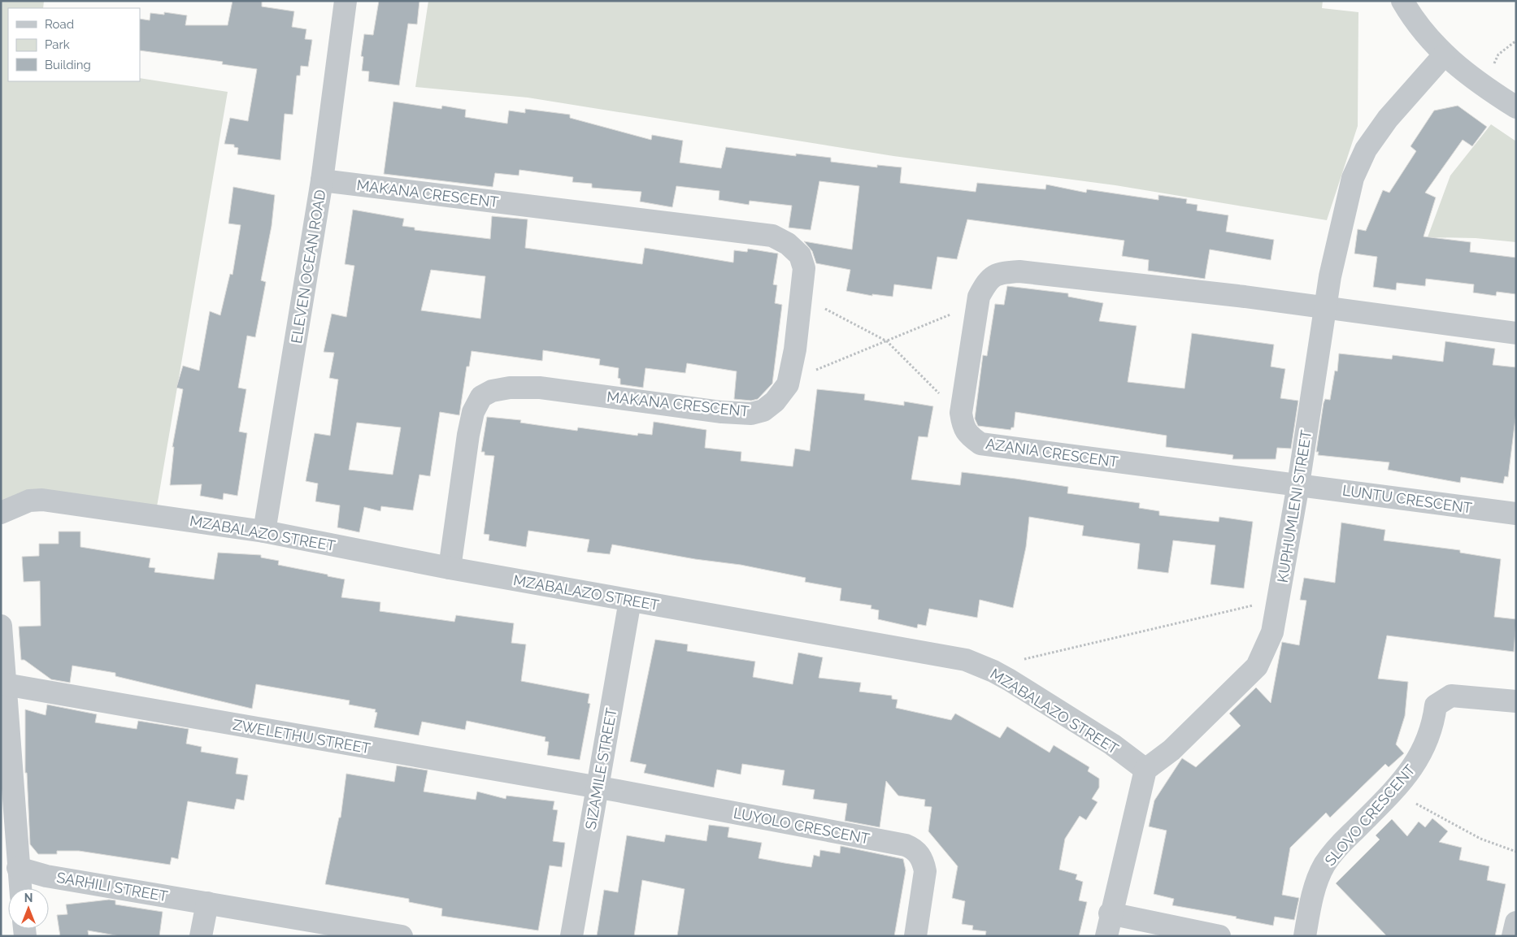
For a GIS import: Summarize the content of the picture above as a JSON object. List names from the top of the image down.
{
  "streets": {
    "street": [
      "MAKANA CRESCENT",
      "ELEVEN OCEAN ROAD",
      "AZANIA CRESCENT",
      "LUNTU CRESCENT",
      "KUPHUMLENI STREET",
      "MZABALAZO STREET",
      "ZWELETHU STREET",
      "SIZAMILE STREET",
      "SLOVO CRESCENT",
      "LUYOLO CRESCENT",
      "SARHILI STREET"
    ]
  },
  "crossings": [
    ["MAKANA CRESCENT", "ELEVEN OCEAN ROAD"],
    ["MAKANA CRESCENT", "MZABALAZO STREET"],
    ["ELEVEN OCEAN ROAD", "MZABALAZO STREET"],
    ["AZANIA CRESCENT", "LUNTU CRESCENT"],
    ["AZANIA CRESCENT", "KUPHUMLENI STREET"],
    ["LUNTU CRESCENT", "KUPHUMLENI STREET"],
    ["KUPHUMLENI STREET", "MZABALAZO STREET"],
    ["MZABALAZO STREET", "SIZAMILE STREET"],
    ["ZWELETHU STREET", "SIZAMILE STREET"],
    ["ZWELETHU STREET", "LUYOLO CRESCENT"],
    ["SIZAMILE STREET", "LUYOLO CRESCENT"]
  ],
  "legend": ["Road", "Park", "Building"],
  "north": "top"
}
